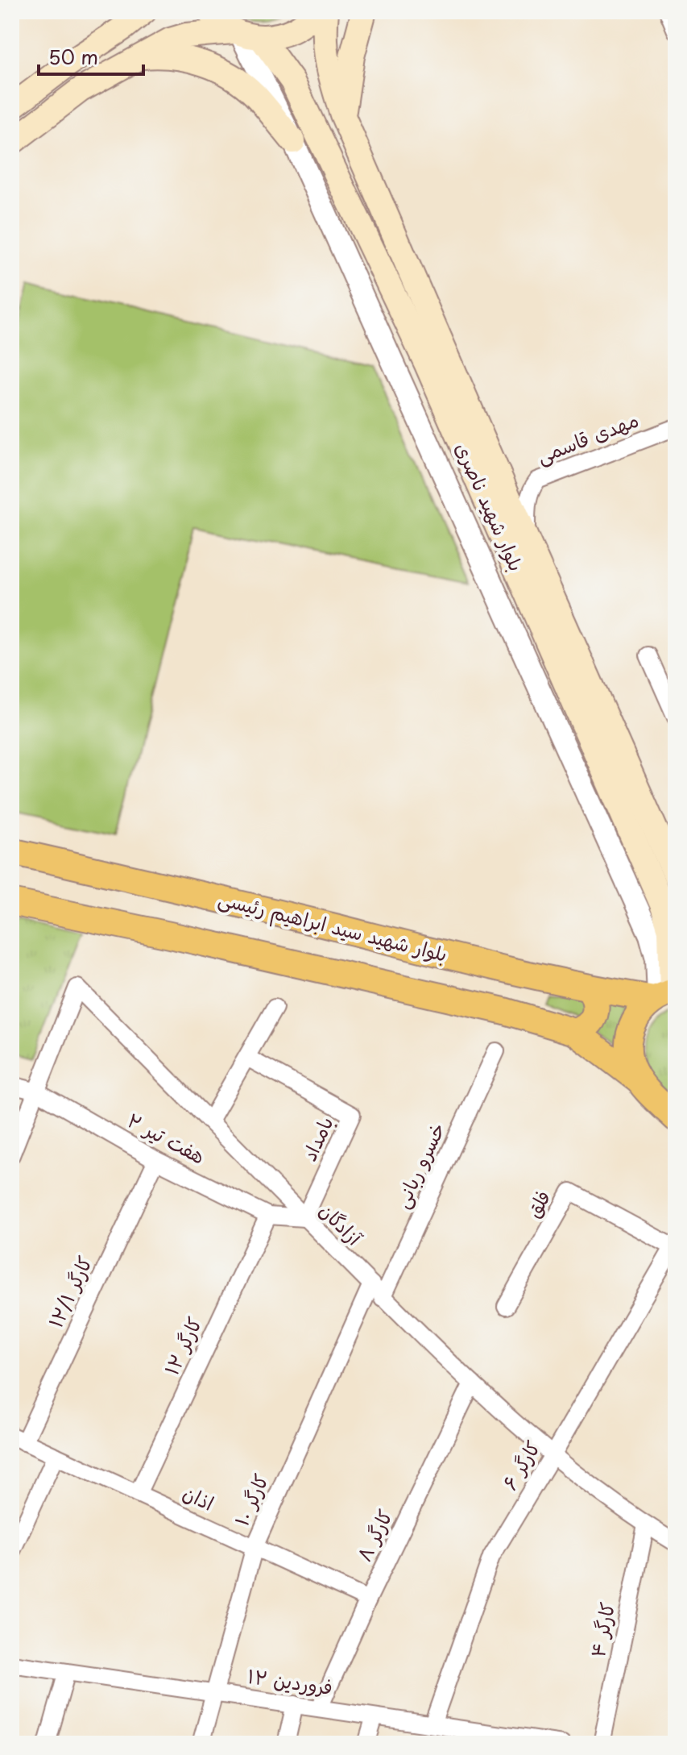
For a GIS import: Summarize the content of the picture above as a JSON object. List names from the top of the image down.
{
  "streets": {
    "main road": ["بلوار شهید ناصری", "بلوار شهید سید ابراهیم رئیسی"],
    "street": [
      "مهدی قاسمی",
      "هفت تیر ۲",
      "بامداد",
      "خسرو ربانی",
      "فلق",
      "آزادگان",
      "کارگر ۱۲/۱",
      "کارگر ۱۲",
      "کارگر ۶",
      "اذان",
      "کارگر ۱۰",
      "کارگر ۸",
      "کارگر ۴",
      "۱۲ فروردین"
    ]
  },
  "crossings": [
    ["مهدی قاسمی", "بلوار شهید ناصری"],
    ["بلوار شهید ناصری", "بلوار شهید سید ابراهیم رئیسی"],
    ["هفت تیر ۲", "بامداد"],
    ["هفت تیر ۲", "آزادگان"],
    ["هفت تیر ۲", "کارگر ۱۲/۱"],
    ["هفت تیر ۲", "کارگر ۱۲"],
    ["بامداد", "آزادگان"],
    ["خسرو ربانی", "آزادگان"],
    ["فلق", "کارگر ۶"],
    ["آزادگان", "کارگر ۶"],
    ["آزادگان", "کارگر ۱۰"],
    ["آزادگان", "کارگر ۸"],
    ["آزادگان", "کارگر ۴"],
    ["کارگر ۱۲/۱", "اذان"],
    ["کارگر ۱۲", "اذان"],
    ["کارگر ۶", "۱۲ فروردین"],
    ["اذان", "کارگر ۱۰"],
    ["اذان", "کارگر ۸"],
    ["کارگر ۱۰", "۱۲ فروردین"],
    ["کارگر ۸", "۱۲ فروردین"]
  ],
  "scale_bar": "50 m"
}
